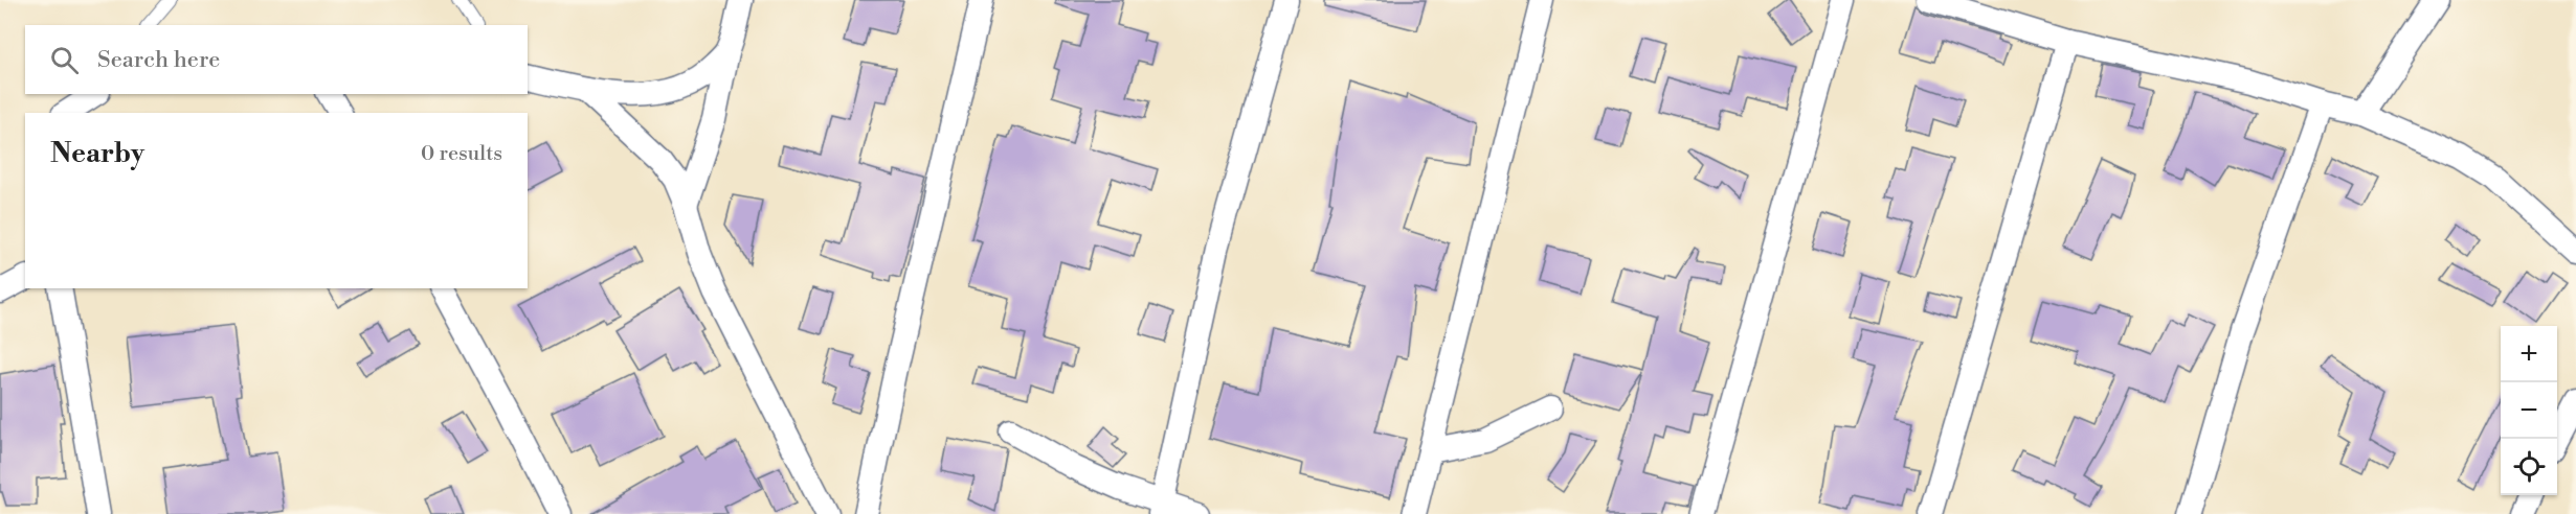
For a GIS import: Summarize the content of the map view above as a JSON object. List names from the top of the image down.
{
  "page": {
    "search": "Search here",
    "heading": ["Nearby", "0 results"],
    "map_buttons": ["+", "−"]
  }
}
